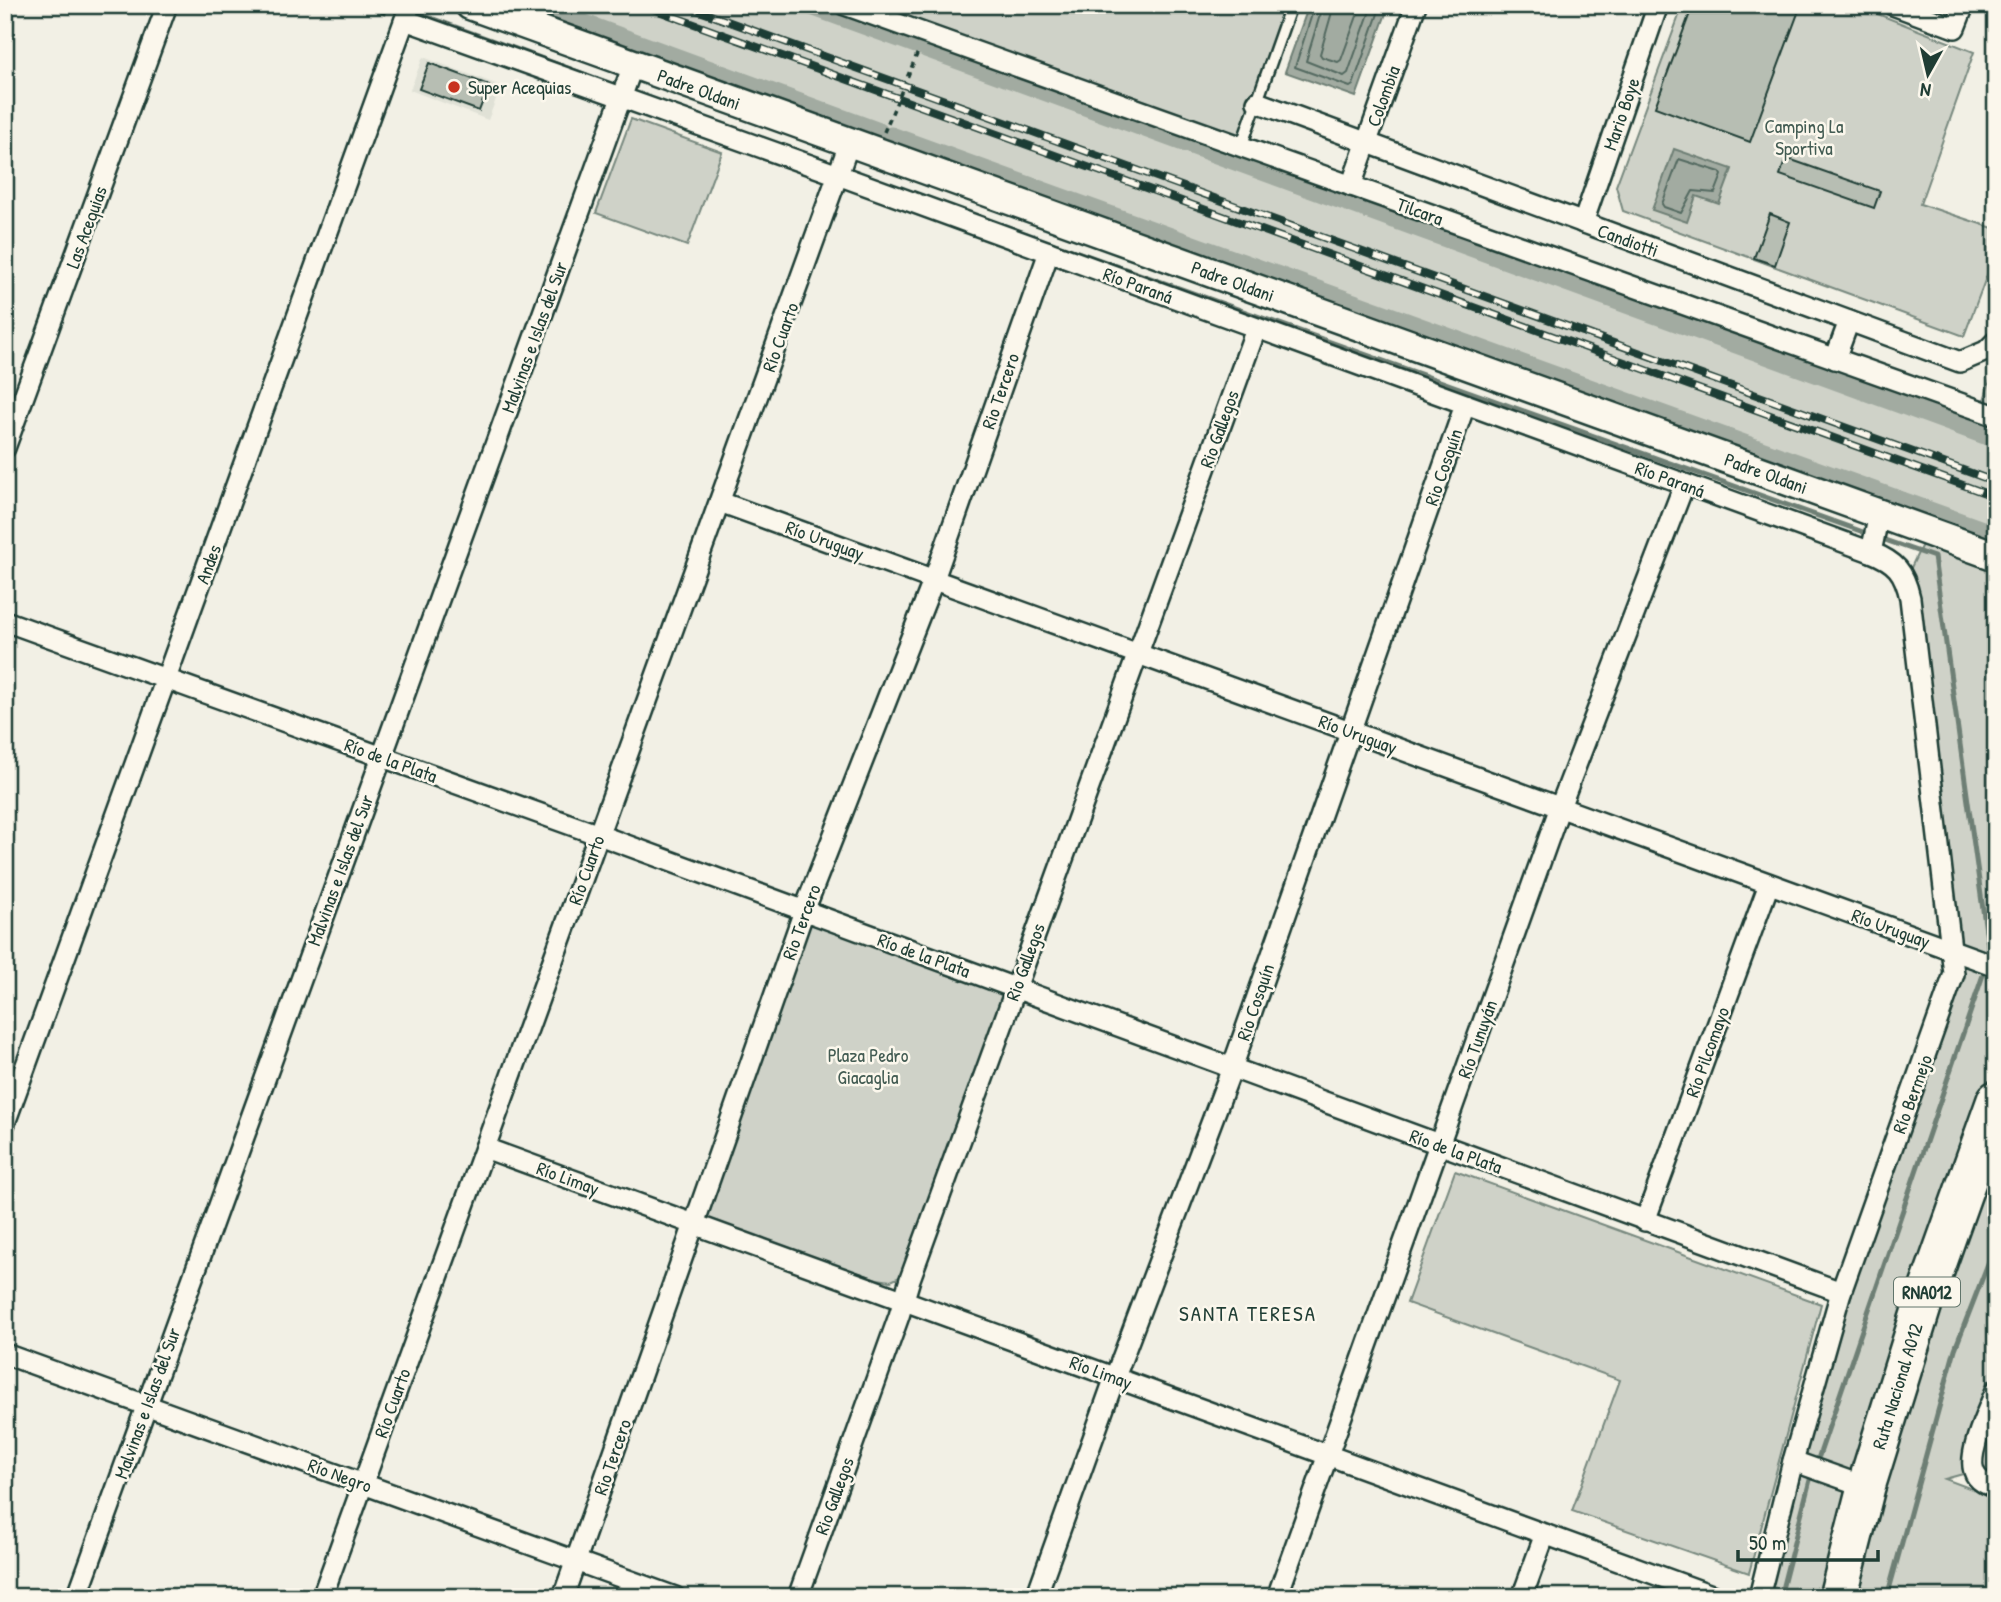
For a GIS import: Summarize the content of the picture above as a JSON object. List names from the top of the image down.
{
  "streets": {
    "highway": ["RNA012", "Ruta Nacional A012"],
    "main road": ["Padre Oldani"],
    "street": [
      "Colombia",
      "Mario Boye",
      "Tilcara",
      "Las Acequias",
      "Candiotti",
      "Río Paraná",
      "Malvinas e Islas del Sur",
      "Río Cuarto",
      "Rio Tercero",
      "Rio Gallegos",
      "Rio Cosquín",
      "Río Uruguay",
      "Andes",
      "Río de la Plata",
      "Río Tunuyán",
      "Río Pilcomayo",
      "Río Bermejo",
      "Río Limay",
      "Río Negro"
    ]
  },
  "crossings": [
    ["Padre Oldani", "Malvinas e Islas del Sur"],
    ["Padre Oldani", "Río Cuarto"],
    ["Colombia", "Tilcara"],
    ["Colombia", "Candiotti"],
    ["Mario Boye", "Candiotti"],
    ["Río Paraná", "Malvinas e Islas del Sur"],
    ["Río Paraná", "Río Cuarto"],
    ["Río Paraná", "Rio Tercero"],
    ["Río Paraná", "Rio Gallegos"],
    ["Río Paraná", "Rio Cosquín"],
    ["Río Paraná", "Andes"],
    ["Río Paraná", "Río Tunuyán"],
    ["Río Paraná", "Río Bermejo"],
    ["Malvinas e Islas del Sur", "Río de la Plata"],
    ["Malvinas e Islas del Sur", "Río Negro"],
    ["Río Cuarto", "Río Uruguay"],
    ["Río Cuarto", "Río de la Plata"],
    ["Río Cuarto", "Río Limay"],
    ["Río Cuarto", "Río Negro"],
    ["Rio Tercero", "Río Uruguay"],
    ["Rio Tercero", "Río de la Plata"],
    ["Rio Tercero", "Río Limay"],
    ["Rio Tercero", "Río Negro"],
    ["Rio Gallegos", "Río Uruguay"],
    ["Rio Gallegos", "Río de la Plata"],
    ["Rio Gallegos", "Río Limay"],
    ["Rio Cosquín", "Río Uruguay"],
    ["Rio Cosquín", "Río de la Plata"],
    ["Rio Cosquín", "Río Limay"],
    ["Río Uruguay", "Río Tunuyán"],
    ["Río Uruguay", "Río Pilcomayo"],
    ["Río Uruguay", "Río Bermejo"],
    ["Andes", "Río de la Plata"],
    ["Río de la Plata", "Río Tunuyán"],
    ["Río de la Plata", "Río Pilcomayo"],
    ["Río de la Plata", "Río Bermejo"],
    ["Río Tunuyán", "Río Limay"]
  ],
  "districts": ["SANTA TERESA"],
  "parks": ["Camping La Sportiva", "Plaza Pedro Giacaglia"],
  "places": ["Super Acequias"],
  "scale_bar": "50 m",
  "north": "bottom"
}
